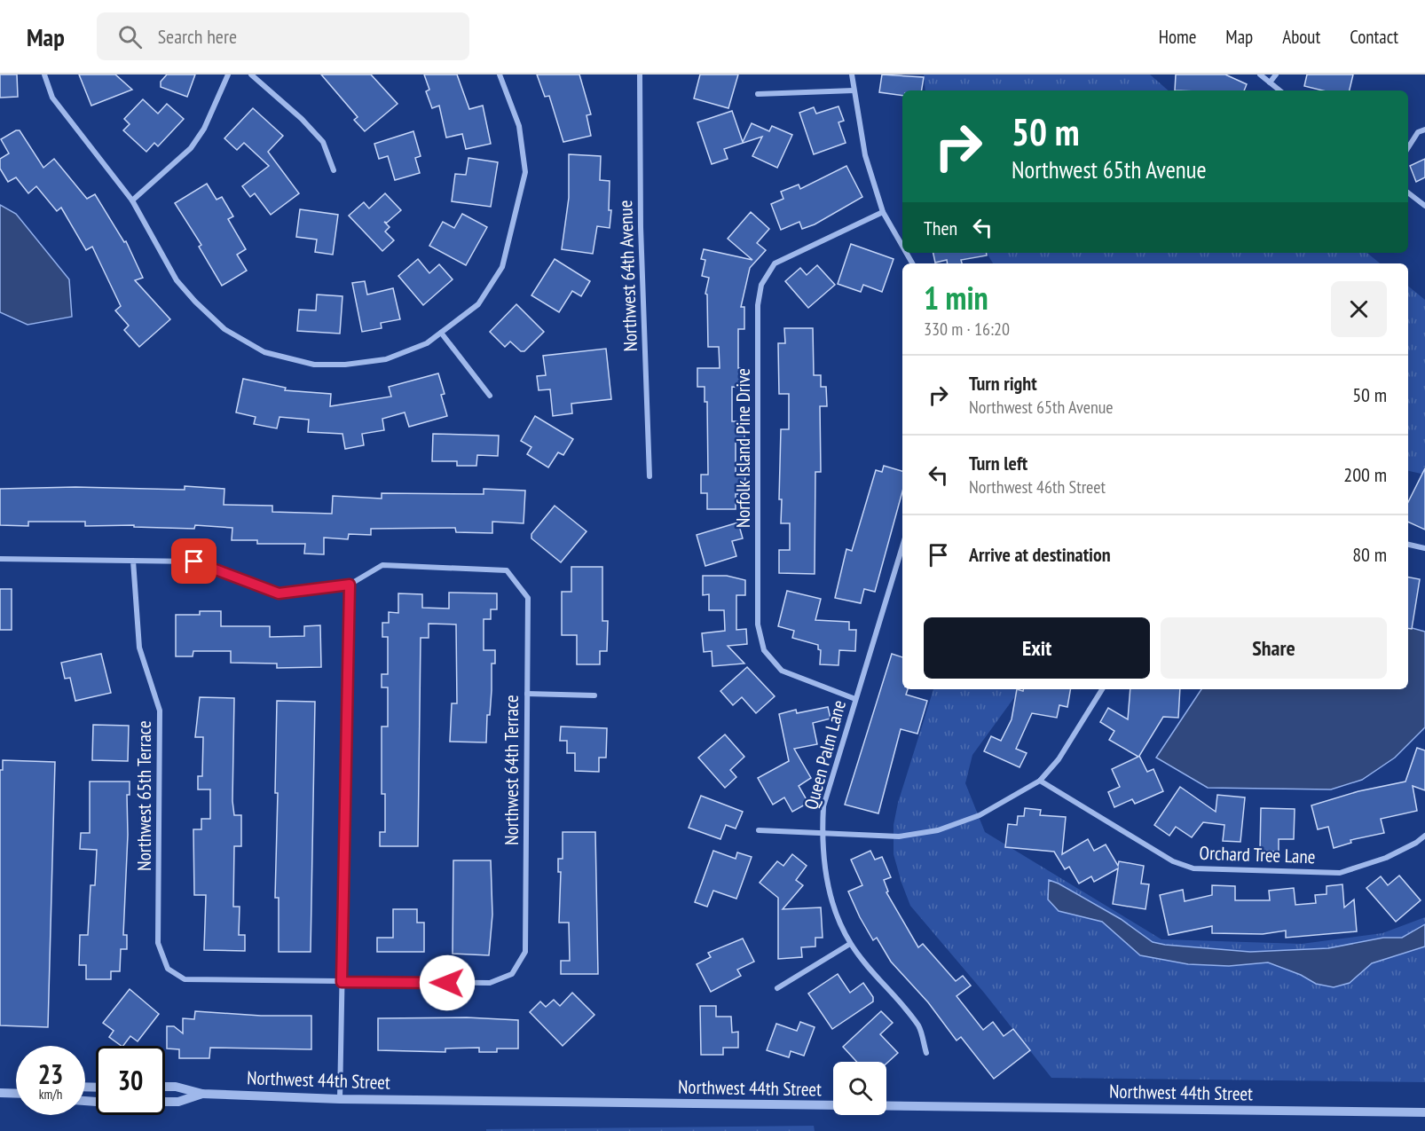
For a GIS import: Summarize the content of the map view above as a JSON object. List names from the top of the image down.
{
  "streets": {
    "street": [
      "Northwest 64th Avenue",
      "Norfolk Island Pine Drive",
      "Queen Palm Lane",
      "Northwest 64th Terrace",
      "Northwest 65th Terrace",
      "Orchard Tree Lane",
      "Northwest 44th Street"
    ]
  },
  "crossings": [
    ["Norfolk Island Pine Drive", "Queen Palm Lane"],
    ["Northwest 64th Terrace", "Northwest 65th Terrace"]
  ],
  "page": {
    "header": "Map",
    "search": "Search here",
    "nav": [
      "Home",
      "Map",
      "About",
      "Contact"
    ],
    "turn": ["50 m", "Northwest 65th Avenue"],
    "then": "Then",
    "heading": ["1 min", "330 m · 16:20"],
    "list": [
      {
        "name": "Turn right",
        "note": "Northwest 65th Avenue",
        "value": "50 m"
      },
      {
        "name": "Turn left",
        "note": "Northwest 46th Street",
        "value": "200 m"
      },
      {
        "name": "Arrive at destination",
        "value": "80 m"
      }
    ],
    "buttons": ["Exit", "Share"],
    "speed": "23 km/h",
    "limit": "30"
  }
}
